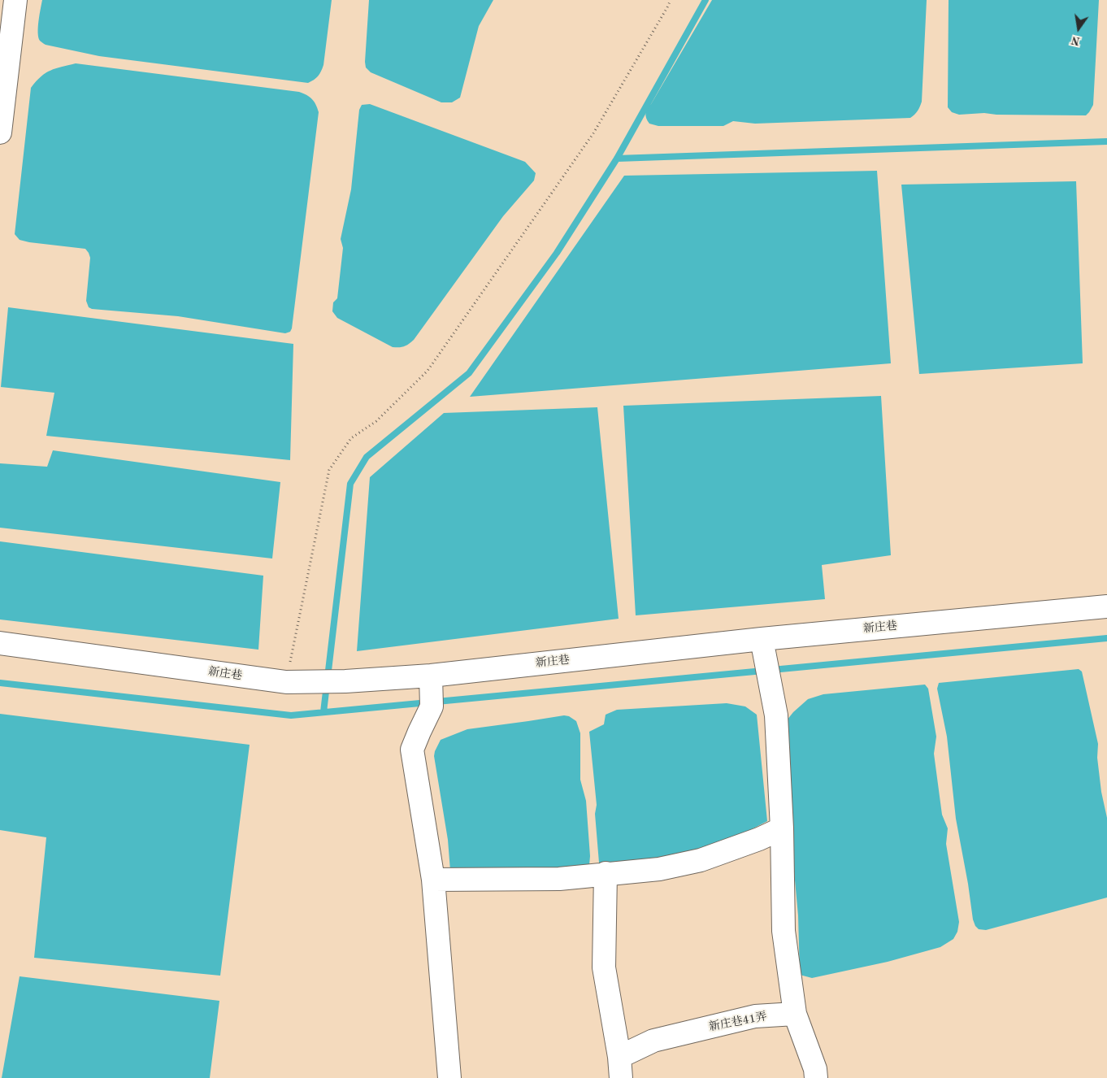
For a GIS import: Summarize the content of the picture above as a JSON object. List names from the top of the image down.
{
  "streets": {
    "street": ["新庄巷", "新庄巷41弄"]
  },
  "north": "bottom"
}
